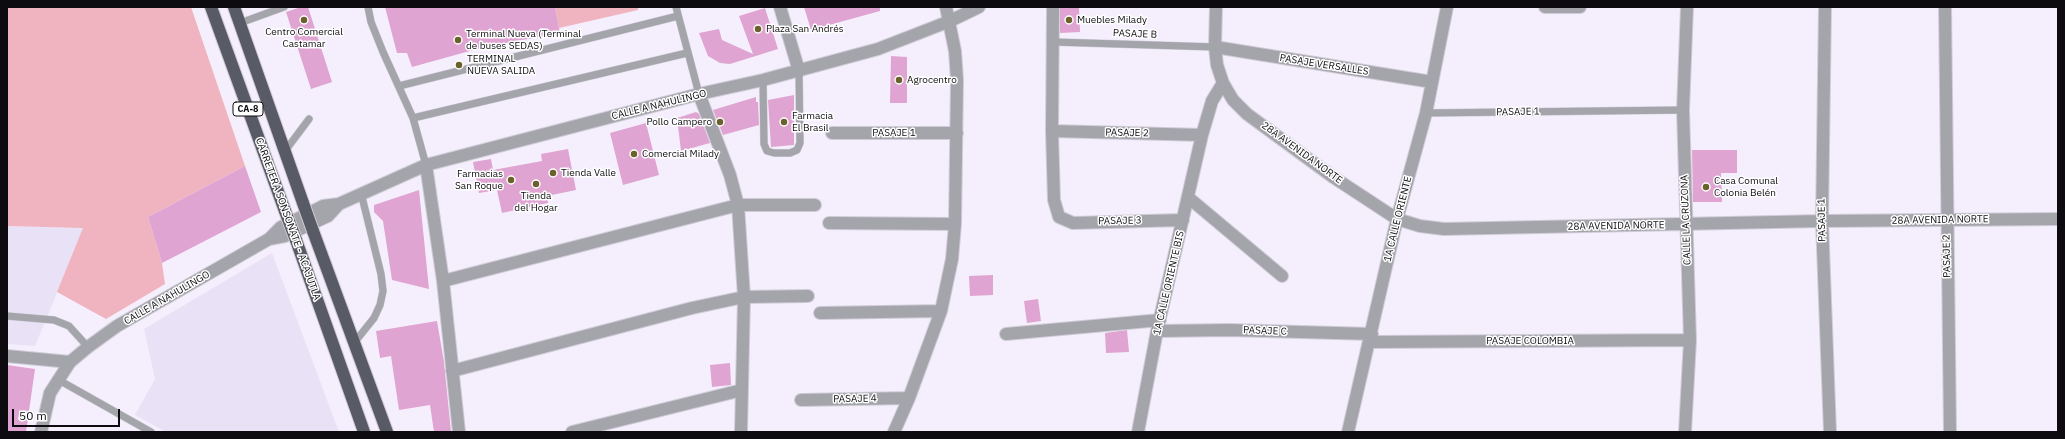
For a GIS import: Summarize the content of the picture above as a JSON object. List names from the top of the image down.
{
  "streets": {
    "highway": ["CA-8", "CARRETERA SONSONATE - ACAJUTLA"],
    "street": [
      "PASAJE VERSALLES",
      "CALLE A NAHULINGO",
      "PASAJE 1",
      "PASAJE 2",
      "28A AVENIDA NORTE",
      "1A CALLE ORIENTE",
      "CALLE LA CRUZONA",
      "PASAJE 3",
      "1A CALLE ORIENTE BIS",
      "PASAJE C",
      "PASAJE COLOMBIA",
      "PASAJE 4"
    ],
    "lane": ["PASAJE B"]
  },
  "crossings": [
    ["PASAJE B", "PASAJE VERSALLES"],
    ["PASAJE B", "28A AVENIDA NORTE"],
    ["PASAJE VERSALLES", "28A AVENIDA NORTE"],
    ["PASAJE VERSALLES", "1A CALLE ORIENTE"],
    ["PASAJE 1", "28A AVENIDA NORTE"],
    ["PASAJE 1", "1A CALLE ORIENTE"],
    ["PASAJE 1", "CALLE LA CRUZONA"],
    ["PASAJE 2", "28A AVENIDA NORTE"],
    ["PASAJE 2", "PASAJE 3"],
    ["PASAJE 2", "1A CALLE ORIENTE BIS"],
    ["28A AVENIDA NORTE", "1A CALLE ORIENTE"],
    ["28A AVENIDA NORTE", "CALLE LA CRUZONA"],
    ["28A AVENIDA NORTE", "1A CALLE ORIENTE BIS"],
    ["1A CALLE ORIENTE", "PASAJE C"],
    ["1A CALLE ORIENTE", "PASAJE COLOMBIA"],
    ["CALLE LA CRUZONA", "PASAJE COLOMBIA"],
    ["PASAJE 3", "1A CALLE ORIENTE BIS"],
    ["1A CALLE ORIENTE BIS", "PASAJE C"],
    ["PASAJE C", "PASAJE COLOMBIA"]
  ],
  "places": [
    "Centro Comercial Castamar",
    "Muebles Milady",
    "Plaza San Andrés",
    "Terminal Nueva (Terminal de buses SEDAS)",
    "TERMINAL NUEVA SALIDA",
    "Agrocentro",
    "Pollo Campero",
    "Farmacia El Brasil",
    "Comercial Milady",
    "Tienda Valle",
    "Farmacias San Roque",
    "Tienda del Hogar",
    "Casa Comunal Colonia Belén"
  ],
  "scale_bar": "50 m"
}
